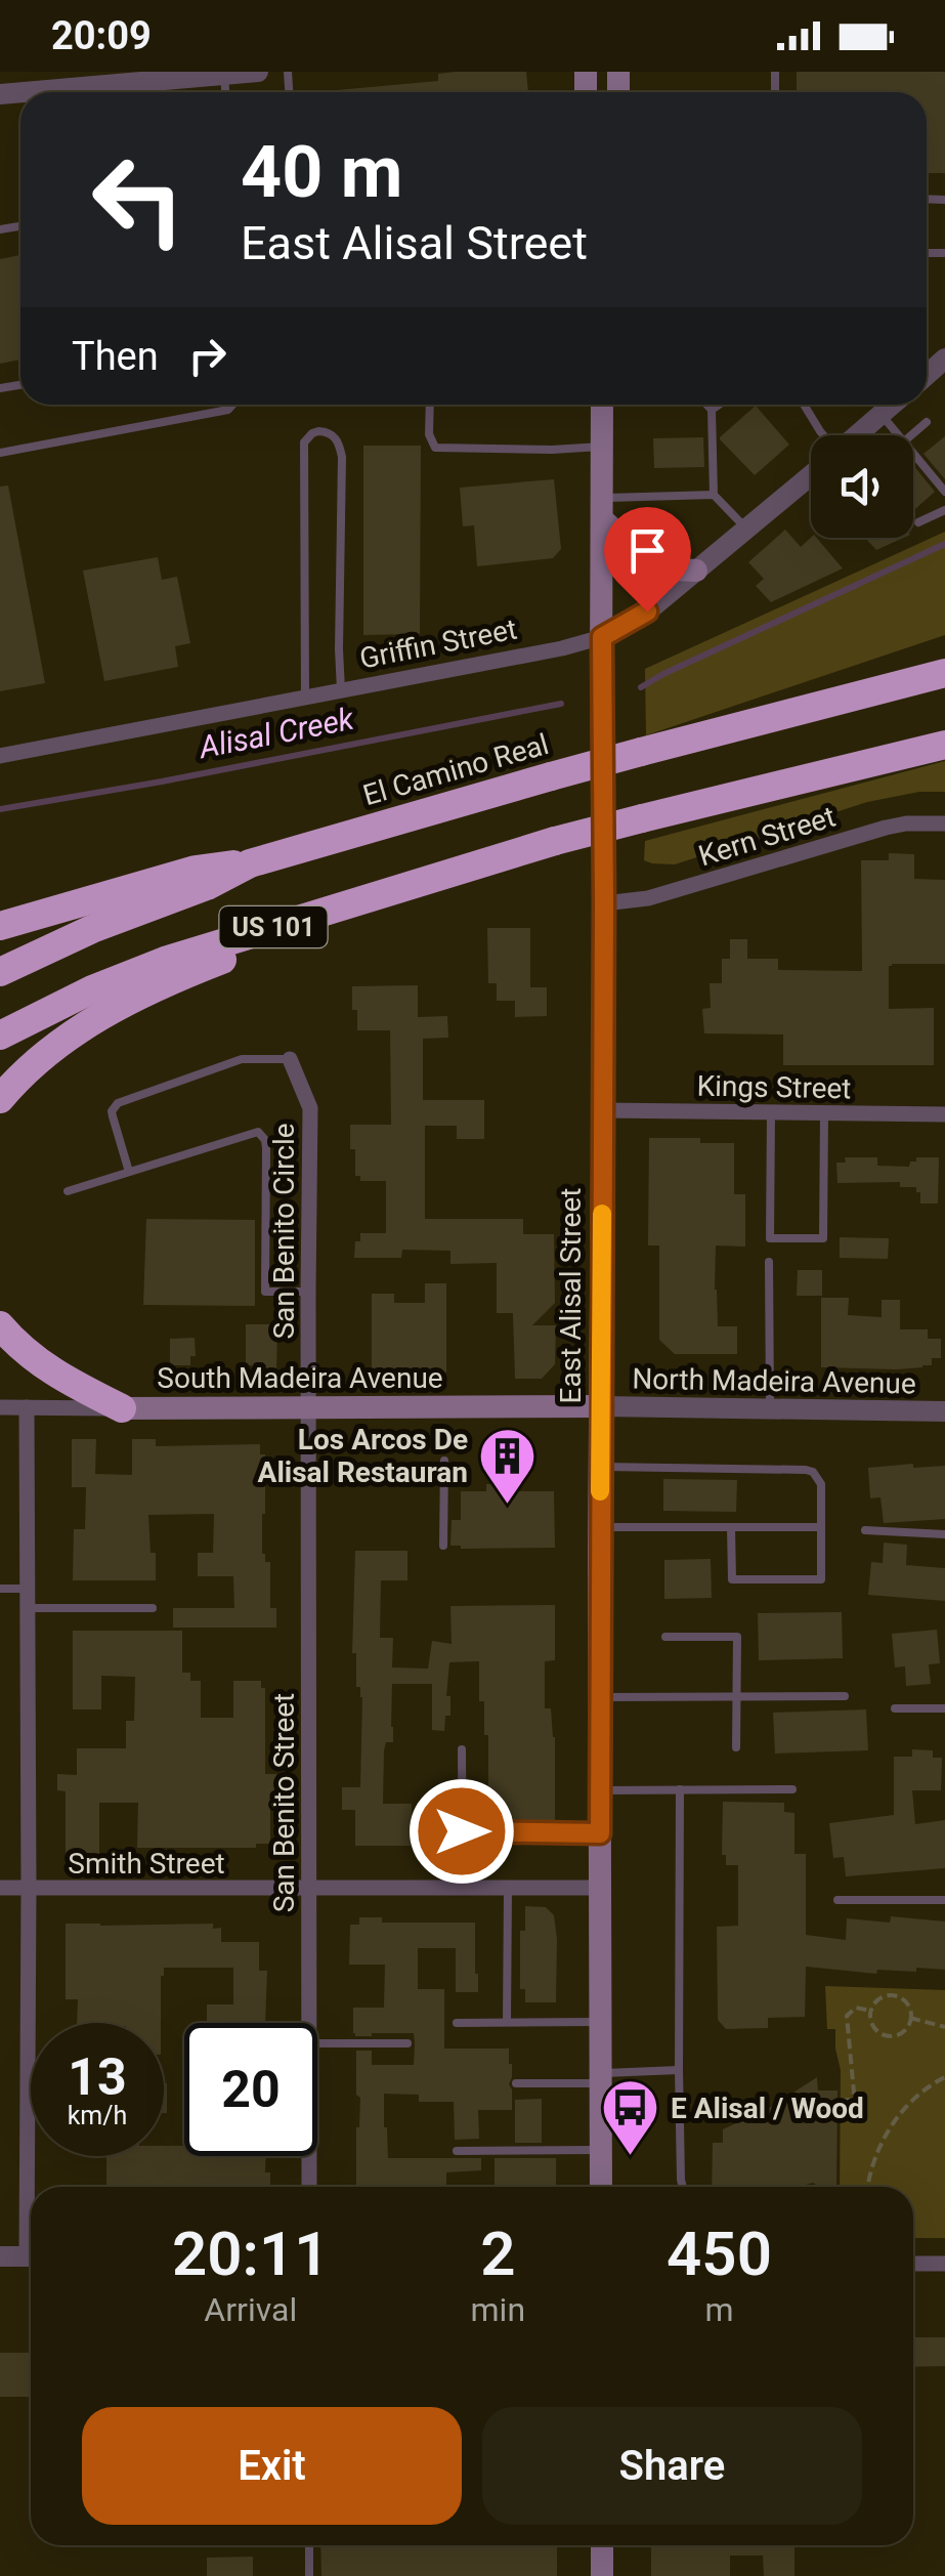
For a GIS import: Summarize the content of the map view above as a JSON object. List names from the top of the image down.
{
  "streets": {
    "highway": ["El Camino Real", "US 101"],
    "main road": ["East Alisal Street", "South Madeira Avenue"],
    "street": [
      "Griffin Street",
      "Kern Street",
      "Kings Street",
      "San Benito Circle",
      "North Madeira Avenue",
      "San Benito Street",
      "Smith Street"
    ]
  },
  "crossings": [
    ["Griffin Street", "East Alisal Street"],
    ["Kern Street", "East Alisal Street"],
    ["Kings Street", "East Alisal Street"],
    ["San Benito Circle", "South Madeira Avenue"],
    ["San Benito Circle", "San Benito Street"],
    ["East Alisal Street", "South Madeira Avenue"],
    ["East Alisal Street", "North Madeira Avenue"],
    ["East Alisal Street", "Smith Street"],
    ["South Madeira Avenue", "North Madeira Avenue"],
    ["South Madeira Avenue", "San Benito Street"],
    ["San Benito Street", "Smith Street"]
  ],
  "water": ["Alisal Creek"],
  "places": {
    "building": ["Los Arcos De Alisal Restauran"],
    "bus stop": ["E Alisal / Wood"]
  },
  "page": {
    "status": "20:09",
    "turn": ["40 m", "East Alisal Street"],
    "then": "Then",
    "speed": "13 km/h",
    "limit": "20",
    "eta": [
      "20:11",
      "Arrival",
      "2",
      "min",
      "450",
      "m"
    ],
    "buttons": ["Exit", "Share"]
  }
}
